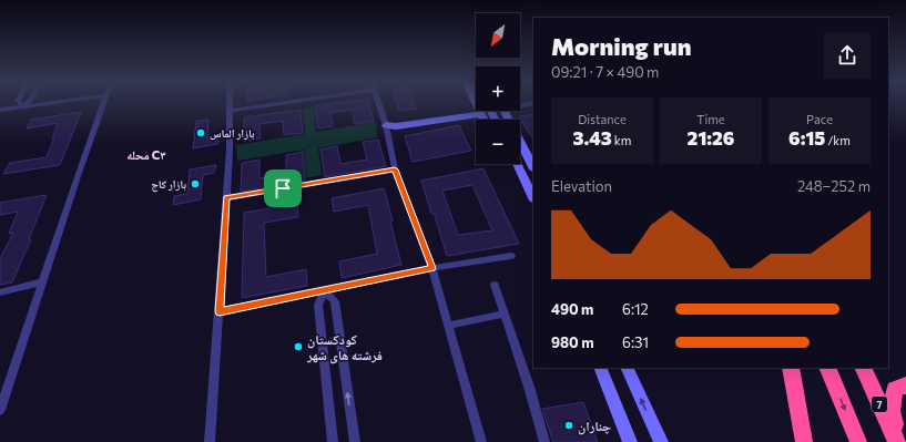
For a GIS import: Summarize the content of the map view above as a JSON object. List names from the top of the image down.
{
  "streets": {
    "highway": ["7"]
  },
  "districts": ["محله C۳"],
  "places": [
    "بازار الماس",
    "بازار کاج",
    "کودکستان فرشته های شهر",
    "چناران"
  ],
  "north": "bottom left",
  "page": {
    "map_buttons": ["+", "−"],
    "heading": ["Morning run", "09:21 · 7 × 490 m"],
    "stats": [
      ["Distance", "3.43 km"],
      ["Time", "21:26"],
      ["Pace", "6:15 /km"]
    ],
    "chart": ["Elevation", "248–252 m"],
    "list": [
      {
        "name": "490 m",
        "note": "6:12"
      },
      {
        "name": "980 m",
        "note": "6:31"
      }
    ]
  }
}
